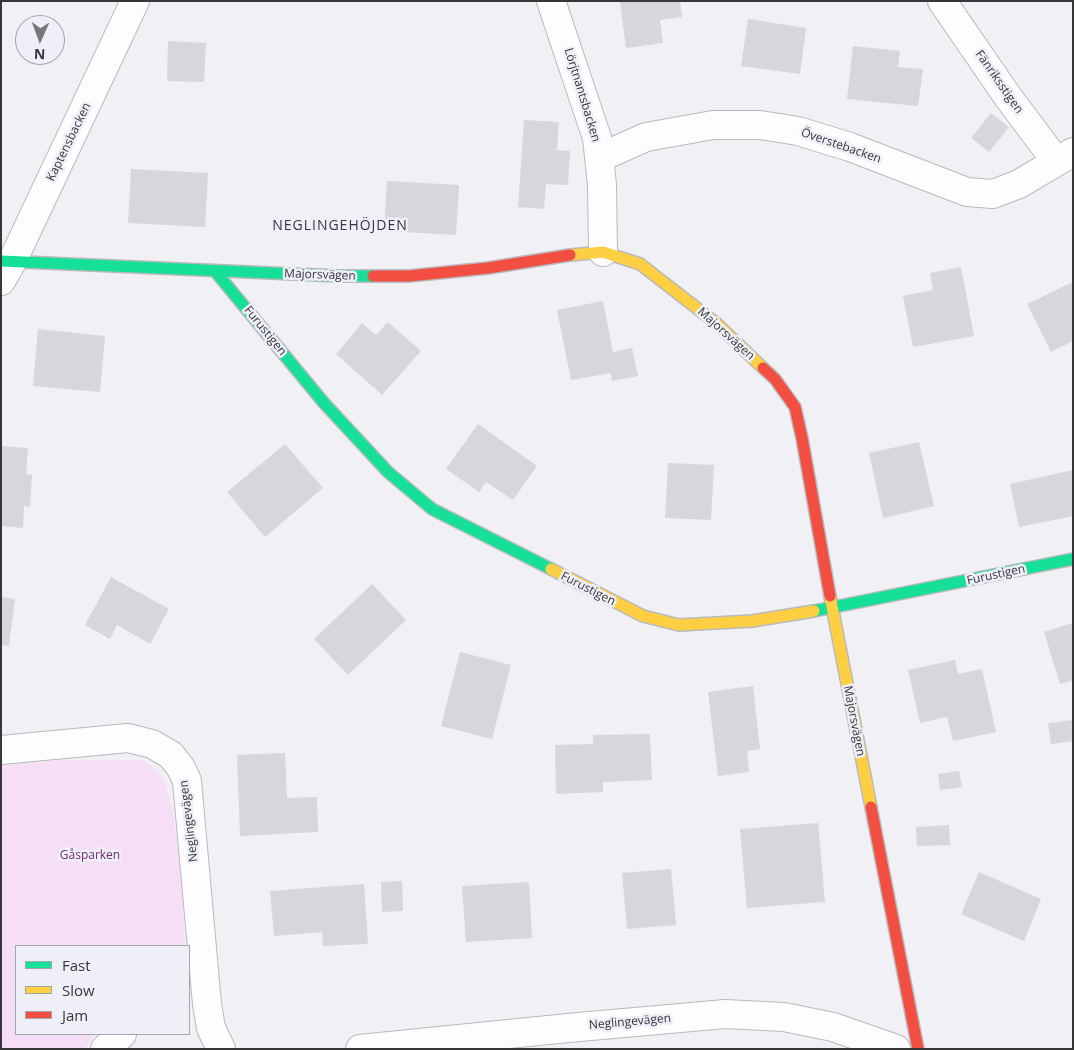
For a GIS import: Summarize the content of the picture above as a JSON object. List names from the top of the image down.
{
  "streets": {
    "street": [
      "Fänriksstigen",
      "Lörjtnantsbacken",
      "Kaptensbacken",
      "Överstebacken",
      "Majorsvägen",
      "Furustigen",
      "Neglingevägen"
    ]
  },
  "crossings": [
    ["Fänriksstigen", "Överstebacken"],
    ["Lörjtnantsbacken", "Överstebacken"],
    ["Lörjtnantsbacken", "Majorsvägen"],
    ["Kaptensbacken", "Majorsvägen"],
    ["Majorsvägen", "Furustigen"]
  ],
  "districts": ["NEGLINGEHÖJDEN"],
  "parks": ["Gåsparken"],
  "legend": ["Fast", "Slow", "Jam"],
  "north": "bottom"
}
